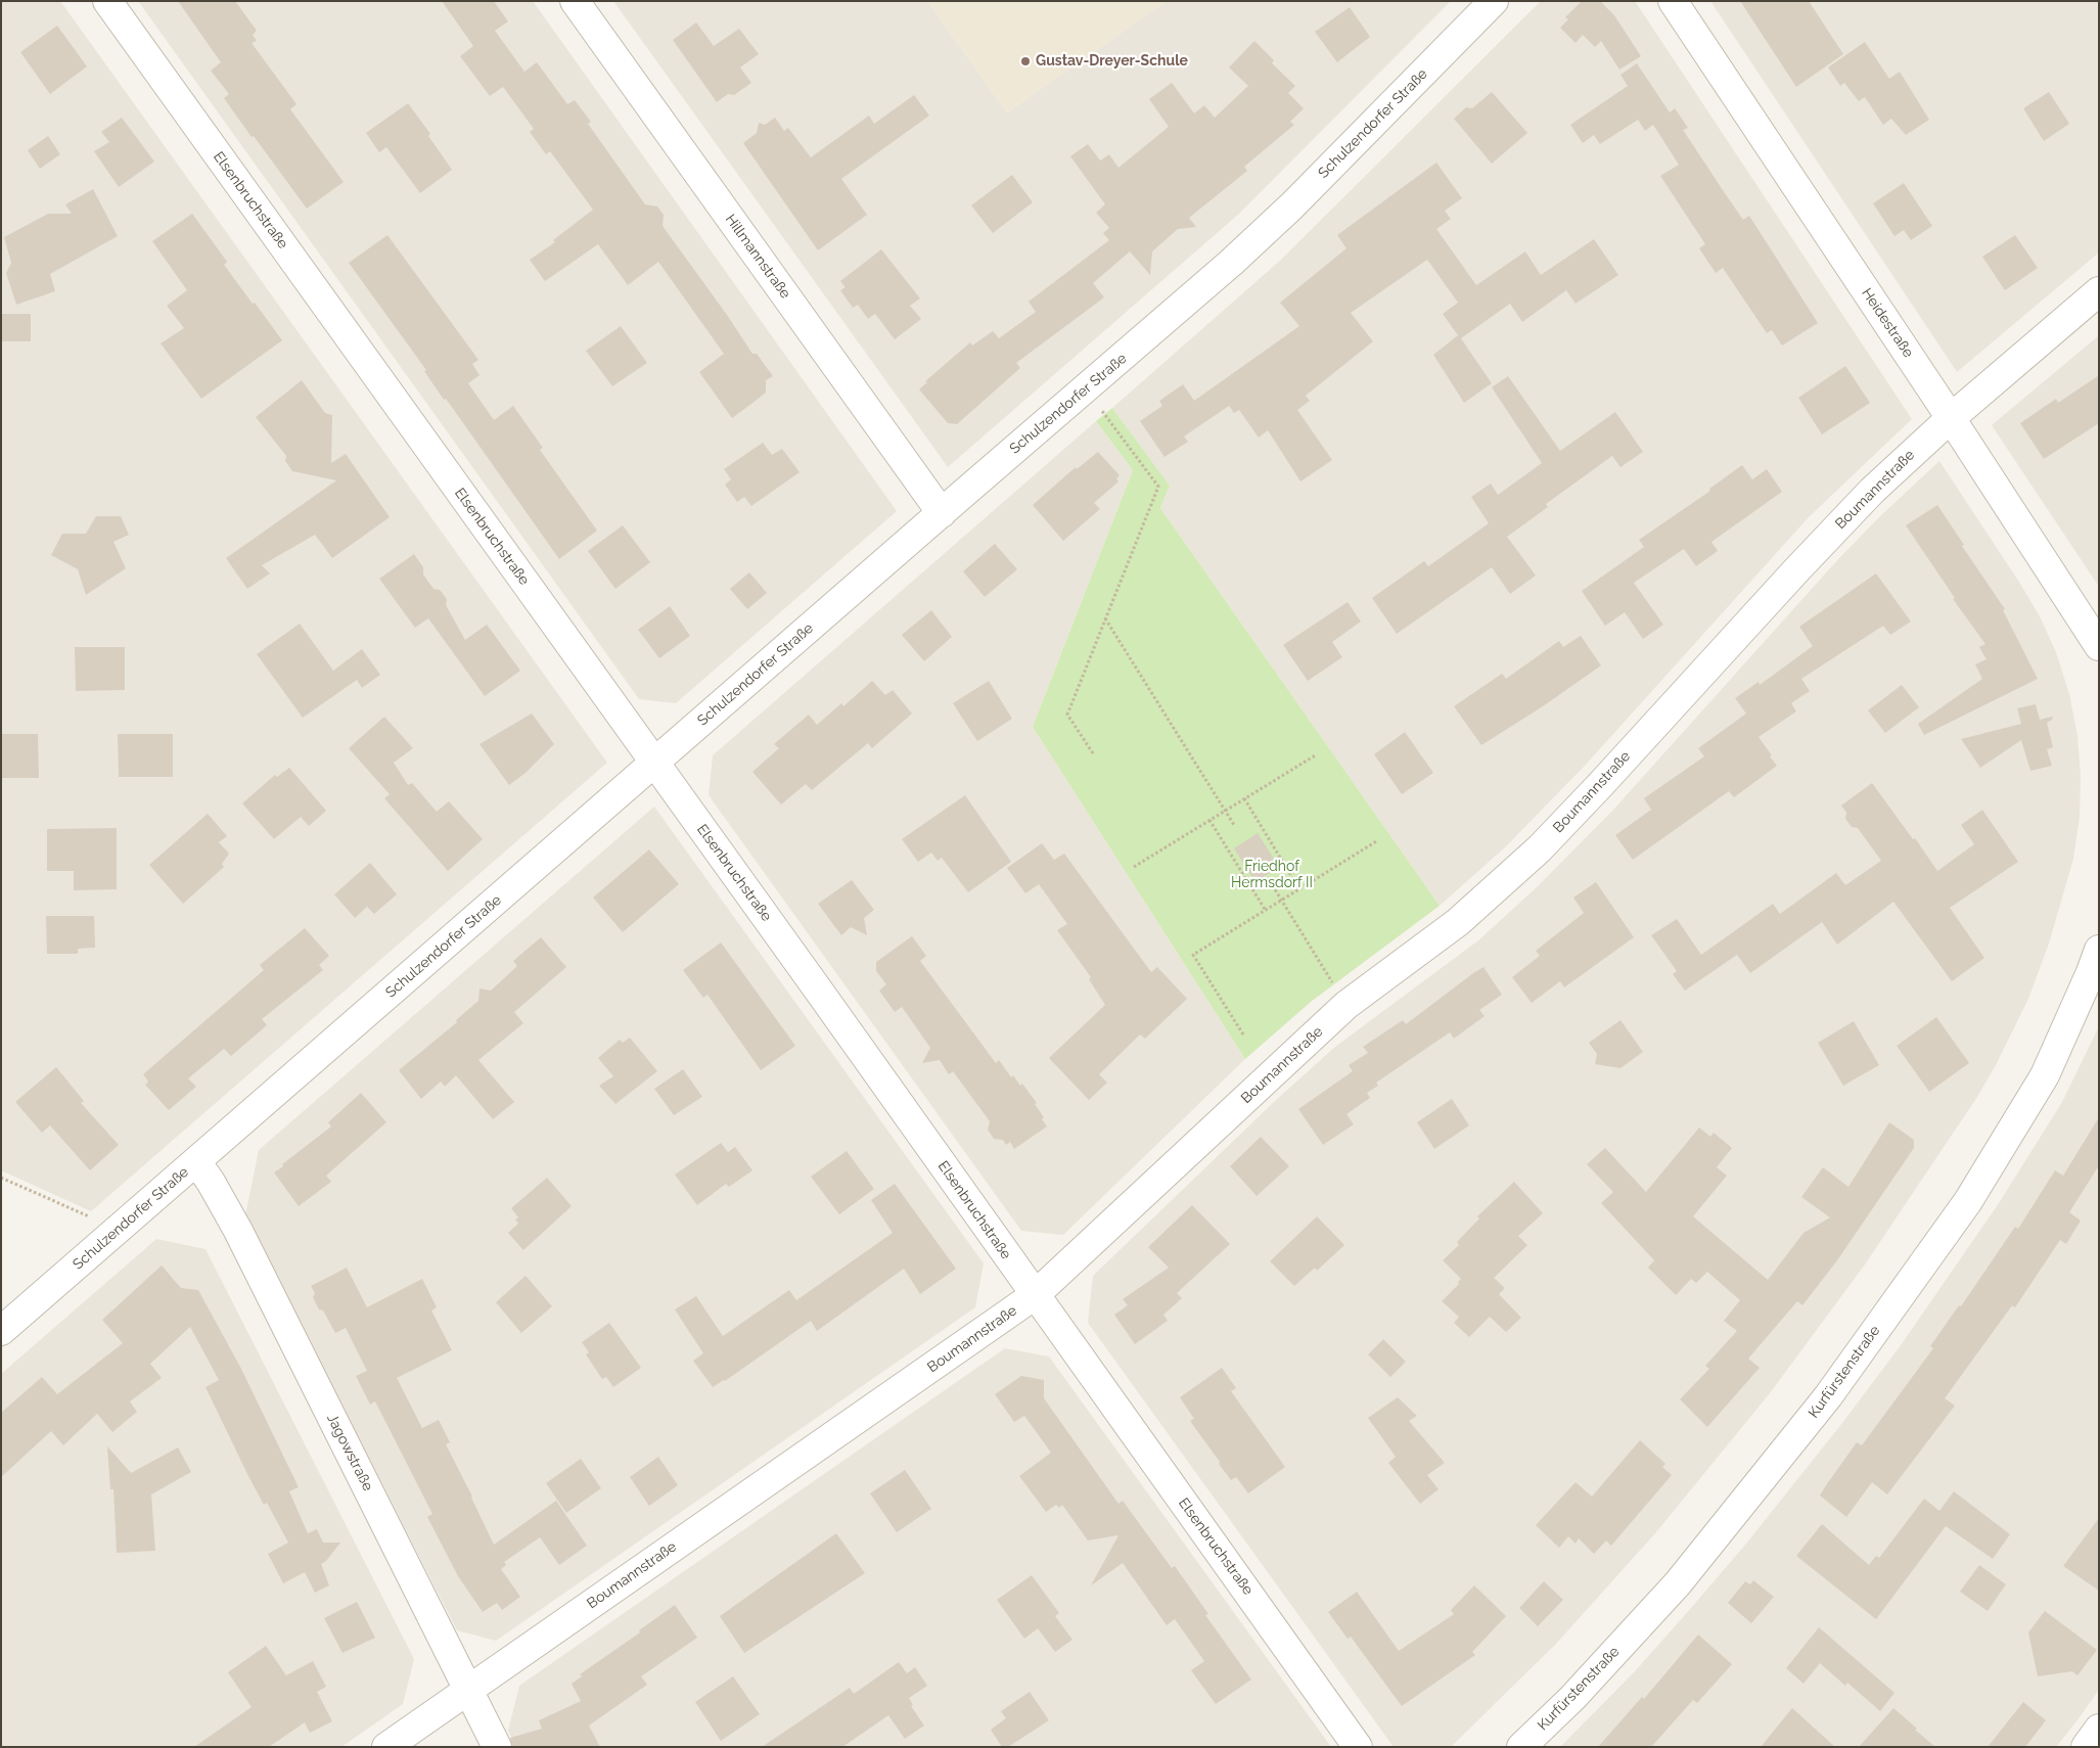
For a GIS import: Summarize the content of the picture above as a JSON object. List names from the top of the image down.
{
  "streets": {
    "street": [
      "Schulzendorfer Straße",
      "Elsenbruchstraße",
      "Hillmannstraße",
      "Heidestraße",
      "Boumannstraße",
      "Kurfürstenstraße",
      "Jagowstraße"
    ]
  },
  "crossings": [
    ["Schulzendorfer Straße", "Elsenbruchstraße"],
    ["Schulzendorfer Straße", "Hillmannstraße"],
    ["Schulzendorfer Straße", "Jagowstraße"],
    ["Elsenbruchstraße", "Boumannstraße"],
    ["Heidestraße", "Boumannstraße"],
    ["Boumannstraße", "Jagowstraße"]
  ],
  "parks": ["Friedhof Hermsdorf II"],
  "places": ["Gustav-Dreyer-Schule"]
}
